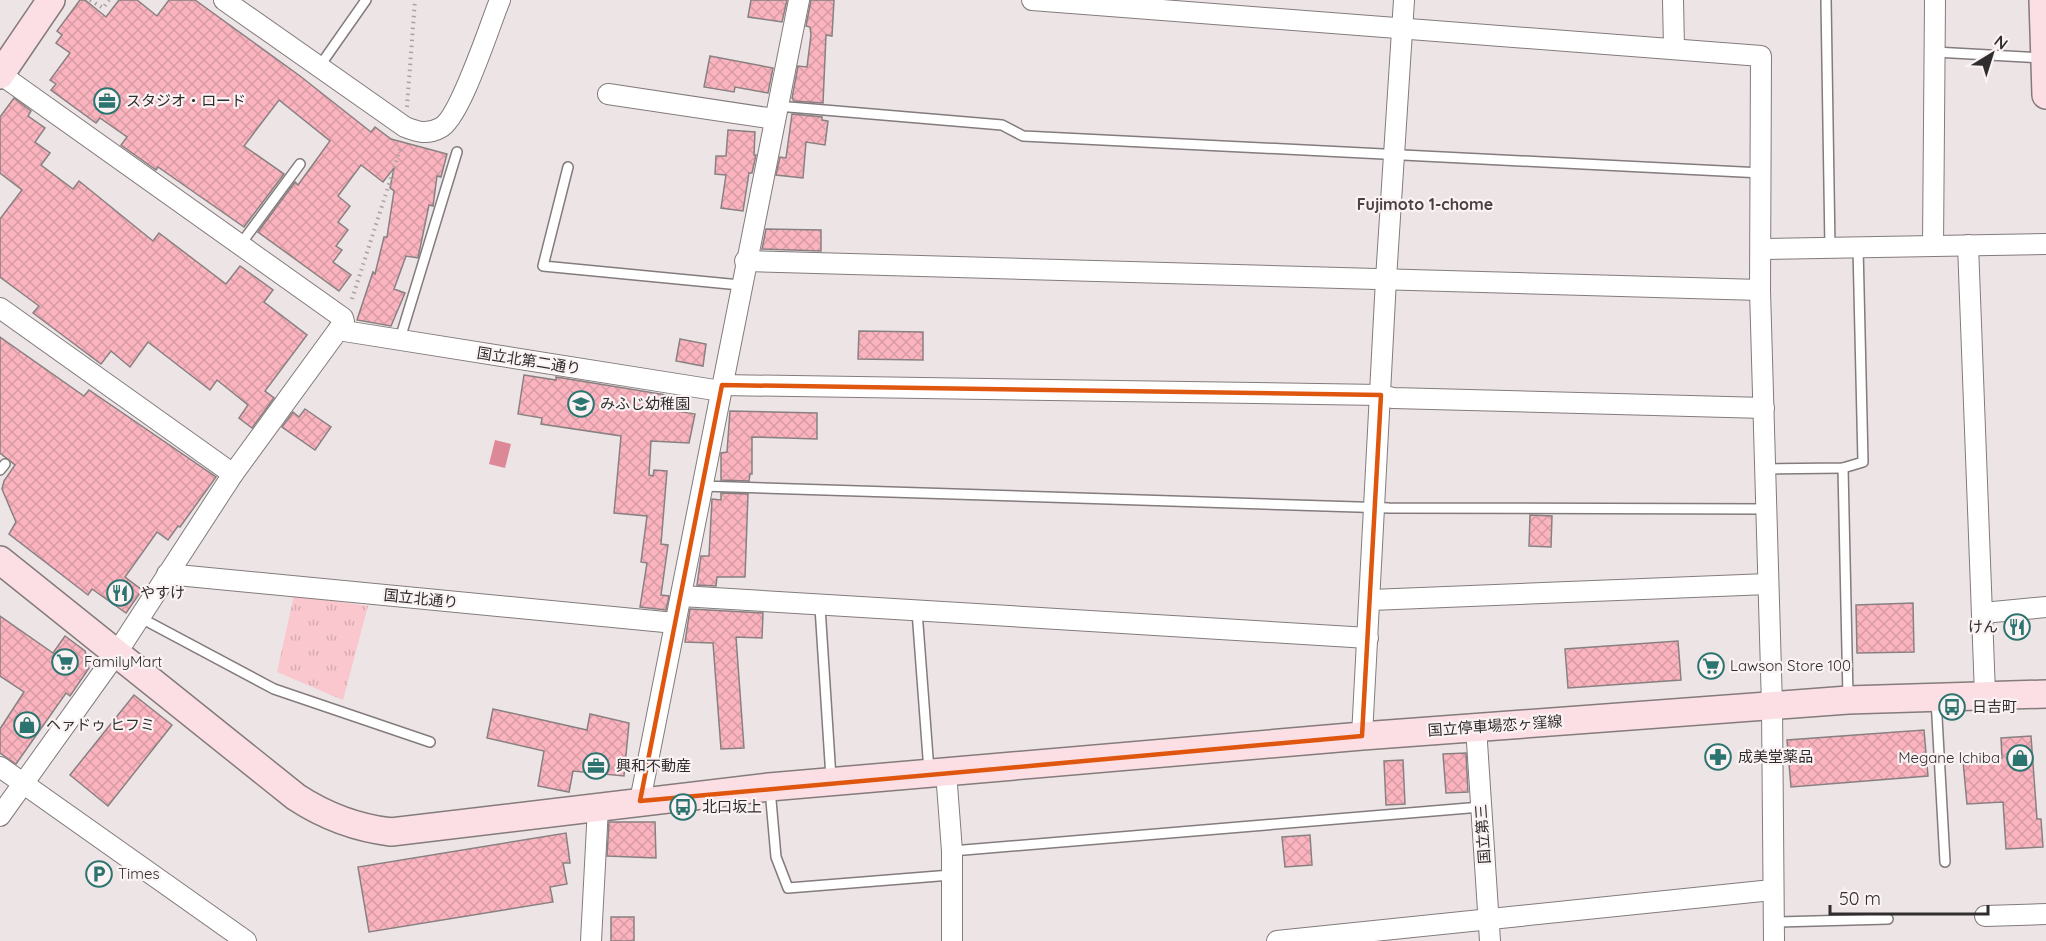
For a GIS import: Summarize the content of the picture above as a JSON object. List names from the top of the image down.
{
  "streets": {
    "main road": ["国立停車場恋ヶ窪線"],
    "street": ["国立北第二通り", "国立北通り", "国立第三"]
  },
  "crossings": [
    ["国立停車場恋ヶ窪線", "国立第三"]
  ],
  "districts": ["Fujimoto 1-chome"],
  "places": {
    "office": ["スタジオ・ロード", "興和不動産"],
    "school or university": ["みふじ幼稚園"],
    "restaurant": ["やすけ", "けん"],
    "supermarket": ["FamilyMart", "Lawson Store 100"],
    "bus stop": ["日吉町", "北口坂上"],
    "shop": ["ヘァドゥ ヒフミ", "Megane Ichiba"],
    "pharmacy": ["成美堂薬品"],
    "parking": ["Times"]
  },
  "scale_bar": "50 m",
  "north": "top right"
}
